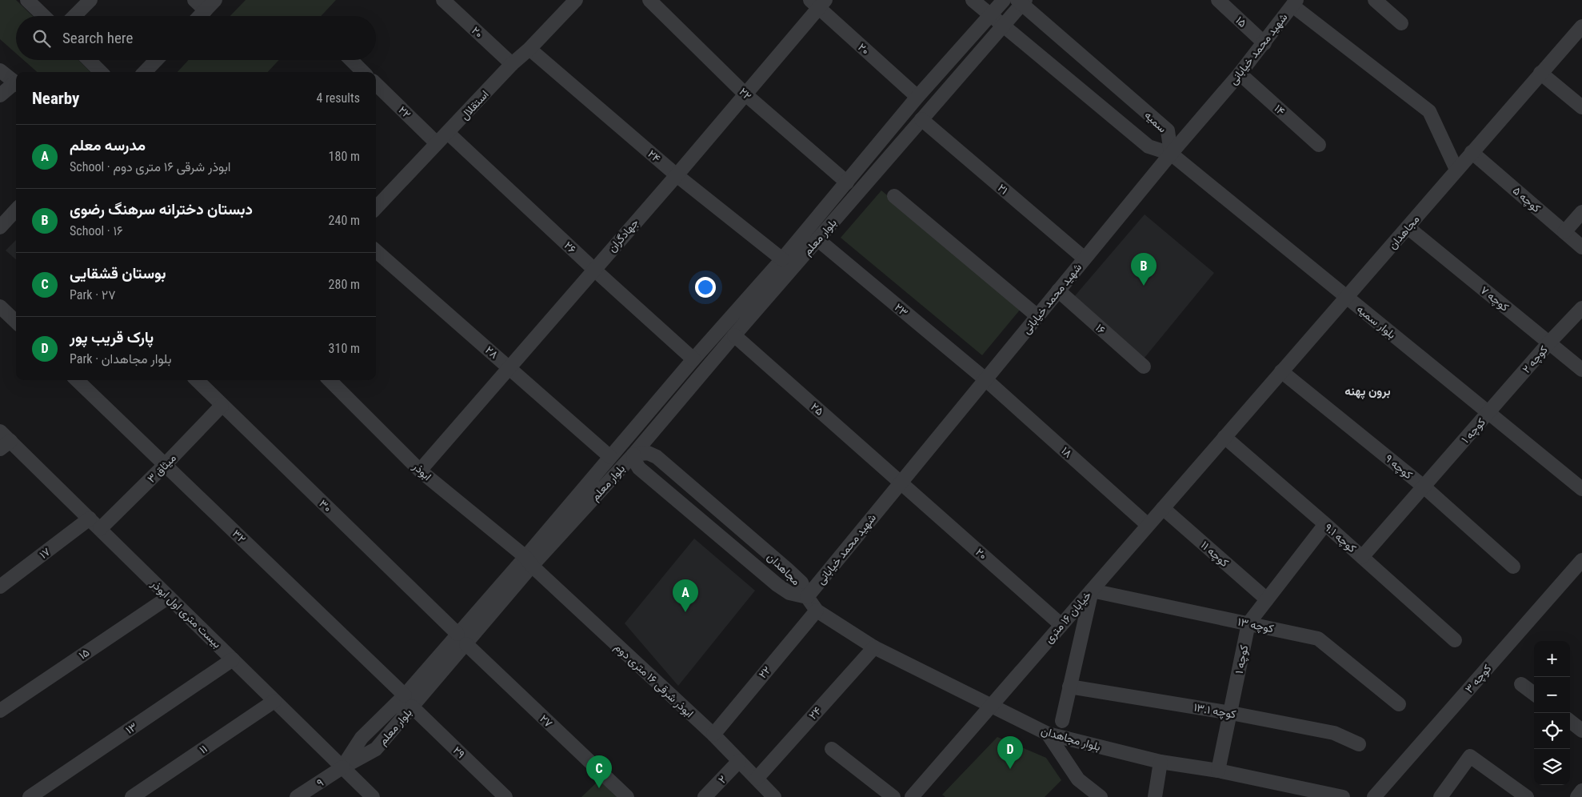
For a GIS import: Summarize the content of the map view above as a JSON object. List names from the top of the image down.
{
  "streets": {
    "street": [
      "۱۵",
      "۲۰",
      "شهید محمد خیابانی",
      "۲۲",
      "استقلال",
      "۱۴",
      "سمیه",
      "۲۴",
      "۲۱",
      "کوچه ۵",
      "مجاهدان",
      "جهادگران",
      "بلوار معلم",
      "۲۶",
      "کوچه ۷",
      "۲۳",
      "بلوار سمیه",
      "۱۶",
      "۲۸",
      "کوچه ۲",
      "۲۵",
      "کوچه ۱",
      "۱۸",
      "کوچه ۹",
      "میثاق ۳",
      "ابوذر",
      "۳۰",
      "۳۲",
      "کوچه ۹.۱",
      "۱۷",
      "کوچه ۱۱",
      "بیست متری اول ابوذر",
      "خیابان ۱۶ متری",
      "کوچه ۱۳",
      "کوچه ۳",
      "ابوذر شرقی ۱۶ متری دوم",
      "کوچه ۱۳.۱",
      "۲۷",
      "۱۳",
      "بلوار مجاهدان",
      "۱۱",
      "۲۹",
      "۲",
      "۹"
    ]
  },
  "crossings": [
    ["۱۵", "شهید محمد خیابانی"],
    ["۱۵", "بیست متری اول ابوذر"],
    ["۲۰", "شهید محمد خیابانی"],
    ["۲۰", "استقلال"],
    ["۲۰", "جهادگران"],
    ["۲۰", "بلوار معلم"],
    ["۲۰", "۲۵"],
    ["۲۰", "خیابان ۱۶ متری"],
    ["شهید محمد خیابانی", "۱۴"],
    ["شهید محمد خیابانی", "سمیه"],
    ["شهید محمد خیابانی", "۲۱"],
    ["شهید محمد خیابانی", "مجاهدان"],
    ["شهید محمد خیابانی", "۲۳"],
    ["شهید محمد خیابانی", "بلوار سمیه"],
    ["شهید محمد خیابانی", "۱۶"],
    ["شهید محمد خیابانی", "۲۵"],
    ["شهید محمد خیابانی", "۱۸"],
    ["شهید محمد خیابانی", "بلوار مجاهدان"],
    ["۲۲", "استقلال"],
    ["۲۲", "جهادگران"],
    ["۲۲", "بلوار معلم"],
    ["۲۲", "ابوذر شرقی ۱۶ متری دوم"],
    ["۲۲", "بلوار مجاهدان"],
    ["استقلال", "۲۴"],
    ["استقلال", "۲۶"],
    ["سمیه", "بلوار معلم"],
    ["سمیه", "بلوار سمیه"],
    ["۲۴", "جهادگران"],
    ["۲۴", "بلوار معلم"],
    ["۲۴", "ابوذر شرقی ۱۶ متری دوم"],
    ["۲۴", "بلوار مجاهدان"],
    ["۲۱", "بلوار معلم"],
    ["کوچه ۵", "مجاهدان"],
    ["مجاهدان", "بلوار معلم"],
    ["مجاهدان", "کوچه ۷"],
    ["مجاهدان", "بلوار سمیه"],
    ["مجاهدان", "کوچه ۹"],
    ["مجاهدان", "کوچه ۹.۱"],
    ["مجاهدان", "خیابان ۱۶ متری"],
    ["مجاهدان", "بلوار مجاهدان"],
    ["جهادگران", "۲۶"],
    ["جهادگران", "۲۸"],
    ["جهادگران", "ابوذر"],
    ["بلوار معلم", "۲۶"],
    ["بلوار معلم", "۲۳"],
    ["بلوار معلم", "۲۸"],
    ["بلوار معلم", "۲۵"],
    ["بلوار معلم", "ابوذر"],
    ["بلوار معلم", "۳۰"],
    ["بلوار معلم", "۳۲"],
    ["بلوار معلم", "بیست متری اول ابوذر"],
    ["بلوار معلم", "ابوذر شرقی ۱۶ متری دوم"],
    ["بلوار معلم", "۲۷"],
    ["بلوار معلم", "۲۹"],
    ["بلوار معلم", "۹"],
    ["کوچه ۷", "کوچه ۲"],
    ["۲۳", "۱۸"],
    ["بلوار سمیه", "کوچه ۲"],
    ["بلوار سمیه", "کوچه ۱"],
    ["کوچه ۲", "کوچه ۱"],
    ["کوچه ۱", "کوچه ۹"],
    ["کوچه ۱", "کوچه ۹.۱"],
    ["کوچه ۱", "کوچه ۱۱"],
    ["کوچه ۱", "کوچه ۱۳"],
    ["کوچه ۱", "کوچه ۱۳.۱"],
    ["کوچه ۱", "بلوار مجاهدان"],
    ["۱۸", "خیابان ۱۶ متری"],
    ["میثاق ۳", "۳۰"],
    ["میثاق ۳", "۳۲"],
    ["میثاق ۳", "بیست متری اول ابوذر"],
    ["ابوذر", "ابوذر شرقی ۱۶ متری دوم"],
    ["۳۰", "۲۷"],
    ["۳۲", "۲۹"],
    ["کوچه ۹.۱", "خیابان ۱۶ متری"],
    ["۱۷", "بیست متری اول ابوذر"],
    ["کوچه ۱۱", "خیابان ۱۶ متری"],
    ["بیست متری اول ابوذر", "۱۳"],
    ["بیست متری اول ابوذر", "۱۱"],
    ["بیست متری اول ابوذر", "۹"],
    ["خیابان ۱۶ متری", "کوچه ۱۳"],
    ["خیابان ۱۶ متری", "بلوار مجاهدان"],
    ["ابوذر شرقی ۱۶ متری دوم", "۲"]
  ],
  "districts": ["برون پهنه"],
  "page": {
    "search": "Search here",
    "heading": ["Nearby", "4 results"],
    "list": [
      {
        "mark": "A",
        "name": "مدرسه معلم",
        "note": "School · ابوذر شرقی ۱۶ متری دوم",
        "value": "180 m"
      },
      {
        "mark": "B",
        "name": "دبستان دخترانه سرهنگ رضوی",
        "note": "School · ۱۶",
        "value": "240 m"
      },
      {
        "mark": "C",
        "name": "بوستان قشقایی",
        "note": "Park · ۲۷",
        "value": "280 m"
      },
      {
        "mark": "D",
        "name": "پارک قریب پور",
        "note": "Park · بلوار مجاهدان",
        "value": "310 m"
      }
    ],
    "pins": [
      "B",
      "A",
      "D",
      "C"
    ],
    "map_buttons": ["+", "−"]
  }
}
